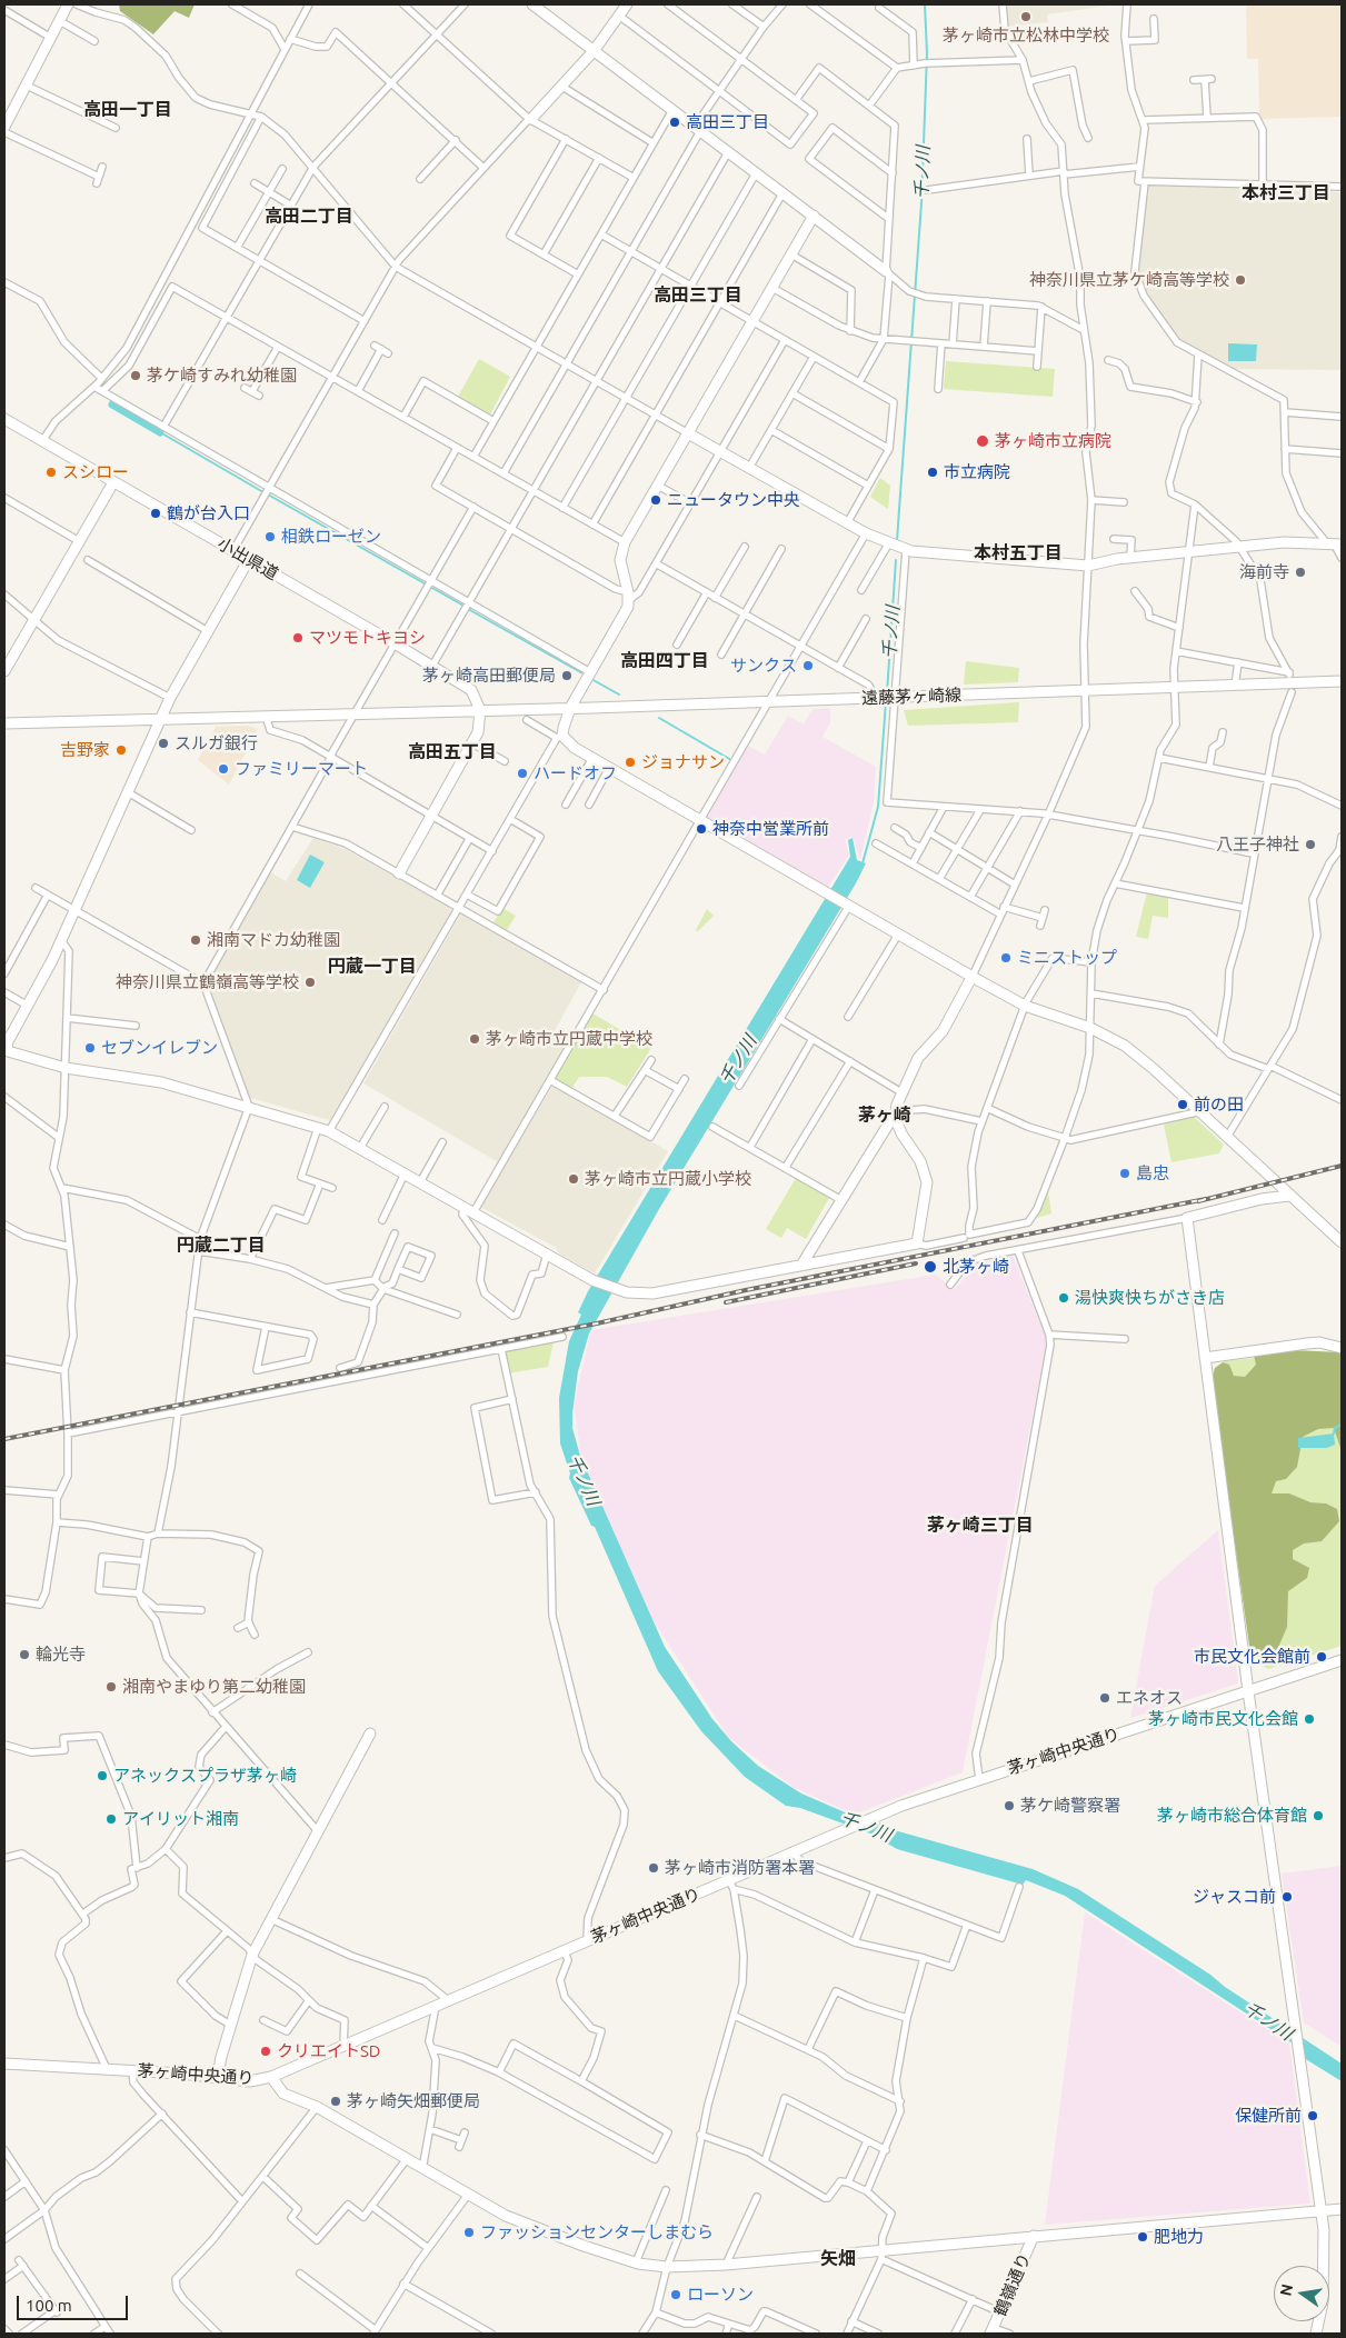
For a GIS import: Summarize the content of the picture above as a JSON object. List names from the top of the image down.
{
  "streets": {
    "street": [
      "小出県道",
      "遠藤茅ヶ崎線",
      "茅ヶ崎中央通り",
      "鶴嶺通り"
    ]
  },
  "crossings": [
    ["小出県道", "遠藤茅ヶ崎線"]
  ],
  "districts": [
    "高田一丁目",
    "本村三丁目",
    "高田二丁目",
    "高田三丁目",
    "本村五丁目",
    "高田四丁目",
    "高田五丁目",
    "円蔵一丁目",
    "茅ヶ崎",
    "円蔵二丁目",
    "茅ヶ崎三丁目",
    "矢畑"
  ],
  "water": ["千ノ川"],
  "places": [
    "茅ヶ崎市立松林中学校",
    "高田三丁目",
    "神奈川県立茅ケ崎高等学校",
    "茅ケ崎すみれ幼稚園",
    "茅ヶ崎市立病院",
    "スシロー",
    "市立病院",
    "ニュータウン中央",
    "鶴が台入口",
    "相鉄ローゼン",
    "海前寺",
    "マツモトキヨシ",
    "サンクス",
    "茅ヶ崎高田郵便局",
    "スルガ銀行",
    "吉野家",
    "ジョナサン",
    "ファミリーマート",
    "ハードオフ",
    "神奈中営業所前",
    "八王子神社",
    "湘南マドカ幼稚園",
    "ミニストップ",
    "神奈川県立鶴嶺高等学校",
    "茅ヶ崎市立円蔵中学校",
    "セブンイレブン",
    "前の田",
    "島忠",
    "茅ヶ崎市立円蔵小学校",
    "北茅ヶ崎",
    "湯快爽快ちがさき店",
    "輪光寺",
    "市民文化会館前",
    "湘南やまゆり第二幼稚園",
    "エネオス",
    "茅ヶ崎市民文化会館",
    "アネックスプラザ茅ヶ崎",
    "茅ケ崎警察署",
    "茅ヶ崎市総合体育館",
    "アイリット湘南",
    "茅ヶ崎市消防署本署",
    "ジャスコ前",
    "クリエイトSD",
    "茅ヶ崎矢畑郵便局",
    "保健所前",
    "ファッションセンターしまむら",
    "肥地力",
    "ローソン"
  ],
  "scale_bar": "100 m",
  "north": "left"
}
